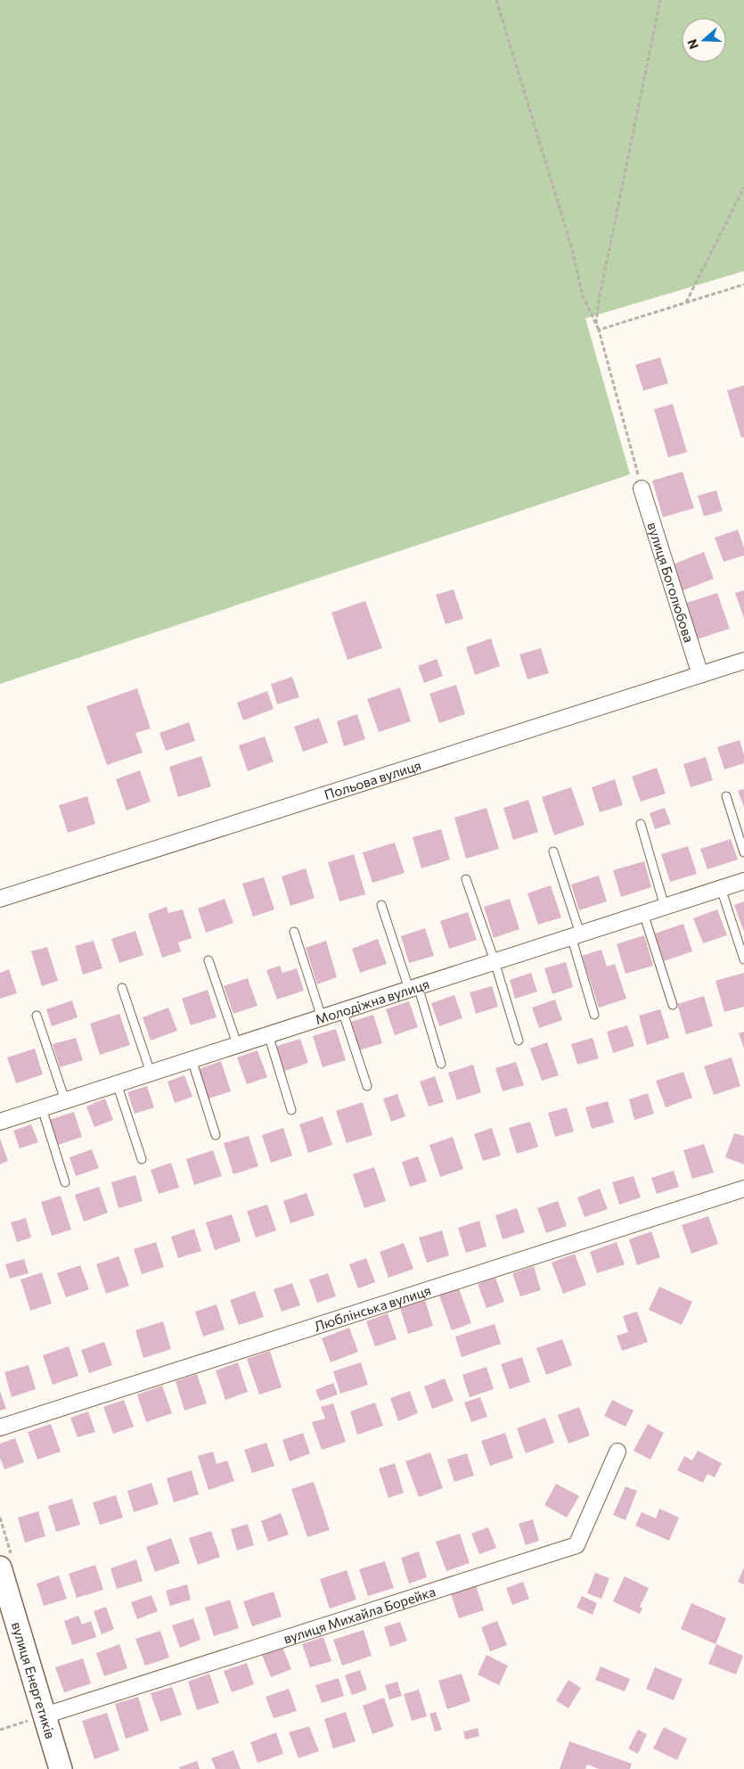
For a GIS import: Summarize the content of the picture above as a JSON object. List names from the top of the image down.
{
  "streets": {
    "street": [
      "вулиця Боголюбова",
      "Польова вулиця",
      "Молодіжна вулиця",
      "Люблінська вулиця",
      "вулиця Михайла Борейка",
      "вулиця Енергетиків"
    ]
  },
  "crossings": [
    ["вулиця Боголюбова", "Польова вулиця"],
    ["вулиця Михайла Борейка", "вулиця Енергетиків"]
  ],
  "north": "left"
}
